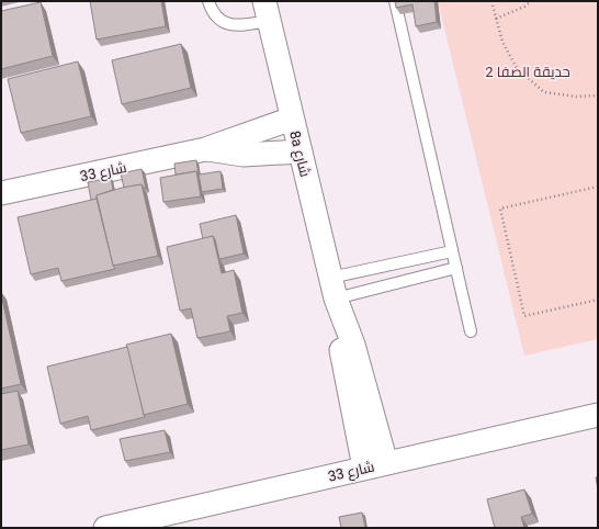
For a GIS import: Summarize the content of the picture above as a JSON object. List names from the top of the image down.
{
  "streets": {
    "street": ["8a شارع", "شارع 33"]
  },
  "crossings": [
    ["8a شارع", "شارع 33"]
  ],
  "parks": ["حديقة الصفا 2"]
}
